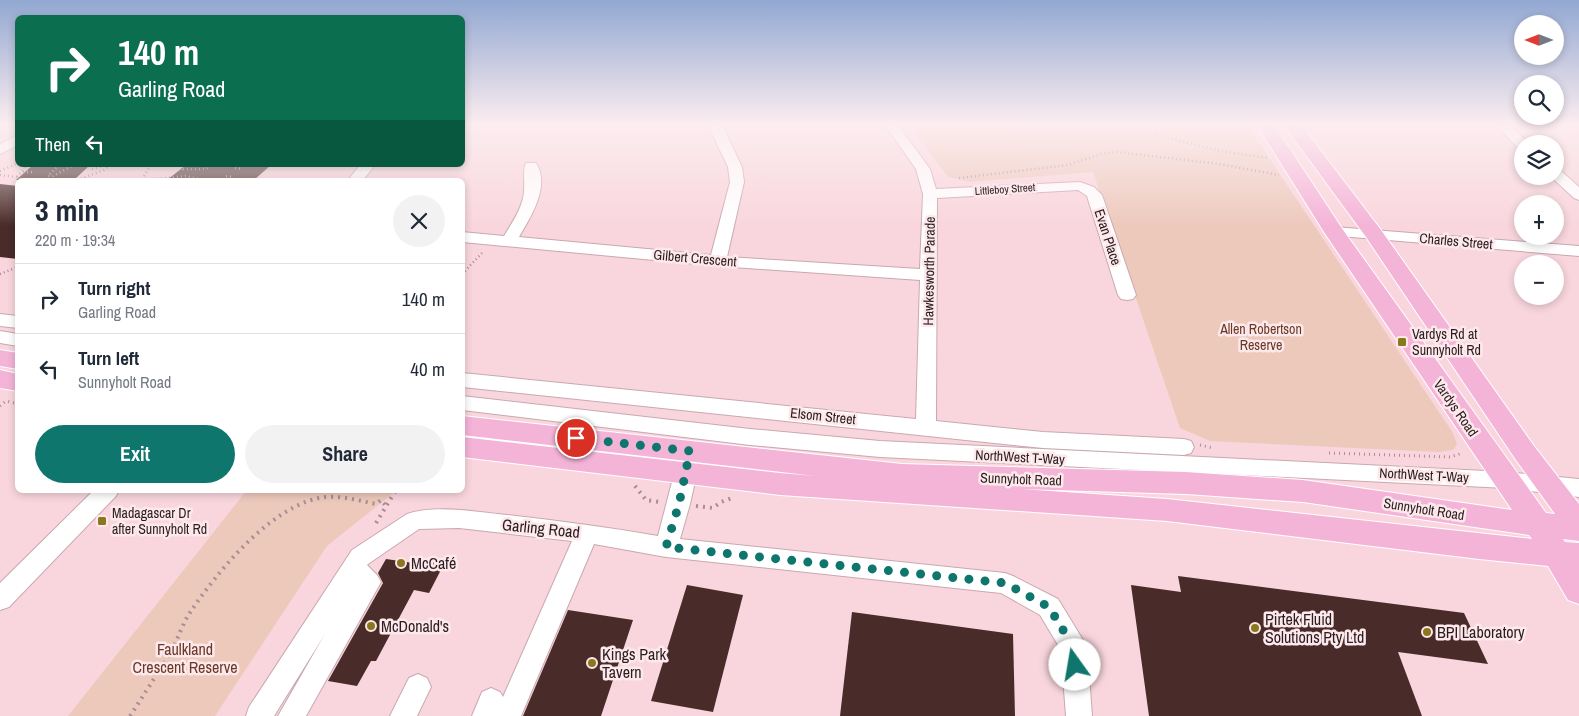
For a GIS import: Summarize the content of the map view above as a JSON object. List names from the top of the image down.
{
  "streets": {
    "main road": ["Vardys Road", "Sunnyholt Road"],
    "street": [
      "Littleboy Street",
      "Evan Place",
      "Charles Street",
      "Gilbert Crescent",
      "Hawkesworth Parade",
      "Elsom Street",
      "NorthWest T-Way",
      "Garling Road"
    ]
  },
  "crossings": [
    ["Littleboy Street", "Evan Place"],
    ["Littleboy Street", "Hawkesworth Parade"],
    ["Charles Street", "Vardys Road"],
    ["Gilbert Crescent", "Hawkesworth Parade"],
    ["Hawkesworth Parade", "Elsom Street"],
    ["Vardys Road", "NorthWest T-Way"],
    ["Vardys Road", "Sunnyholt Road"]
  ],
  "parks": ["Allen Robertson Reserve", "Faulkland Crescent Reserve"],
  "places": {
    "transit": ["Vardys Rd at Sunnyholt Rd", "Madagascar Dr after Sunnyholt Rd"],
    "other": [
      "McCafé",
      "McDonald's",
      "Pirtek Fluid Solutions Pty Ltd",
      "BPI Laboratory",
      "Kings Park Tavern"
    ]
  },
  "north": "left",
  "page": {
    "map_buttons": ["+", "−"],
    "turn": ["140 m", "Garling Road"],
    "then": "Then",
    "heading": ["3 min", "220 m · 19:34"],
    "list": [
      {
        "name": "Turn right",
        "note": "Garling Road",
        "value": "140 m"
      },
      {
        "name": "Turn left",
        "note": "Sunnyholt Road",
        "value": "40 m"
      }
    ],
    "buttons": ["Exit", "Share"]
  }
}
